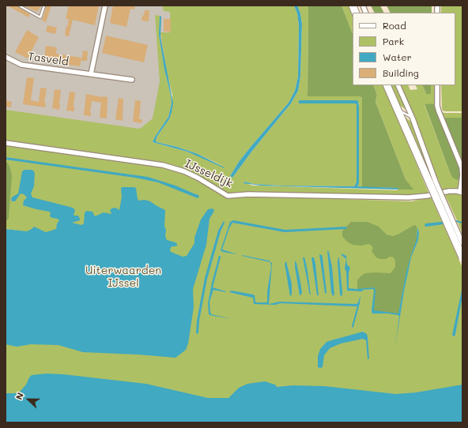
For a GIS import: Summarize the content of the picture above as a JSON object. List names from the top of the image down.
{
  "streets": {
    "street": ["Tasveld", "IJsseldijk"]
  },
  "parks": ["Uiterwaarden IJssel"],
  "legend": [
    "Road",
    "Park",
    "Water",
    "Building"
  ],
  "north": "left"
}
